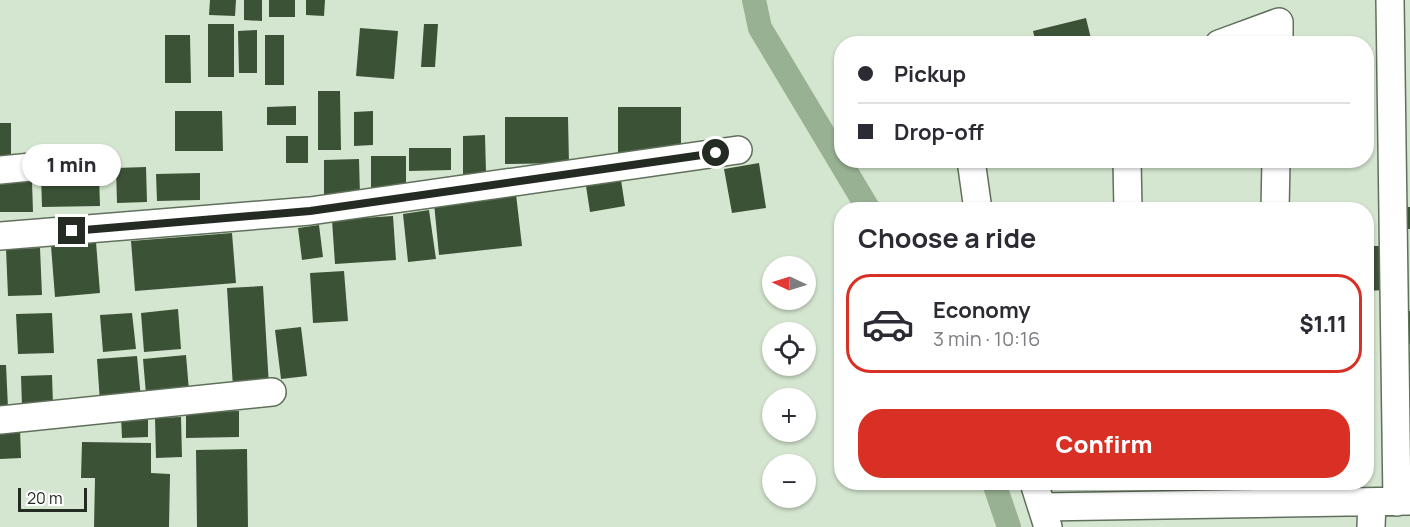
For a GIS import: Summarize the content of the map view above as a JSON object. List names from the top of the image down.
{
  "scale_bar": "20 m",
  "north": "left",
  "page": {
    "banner": ["Pickup", "Drop-off"],
    "bubble": "1 min",
    "heading": "Choose a ride",
    "map_buttons": ["+", "−"],
    "list": [
      {
        "name": "Economy",
        "note": "3 min · 10:16",
        "value": "$1.11"
      }
    ],
    "buttons": "Confirm",
    "scale": "20 m"
  }
}
